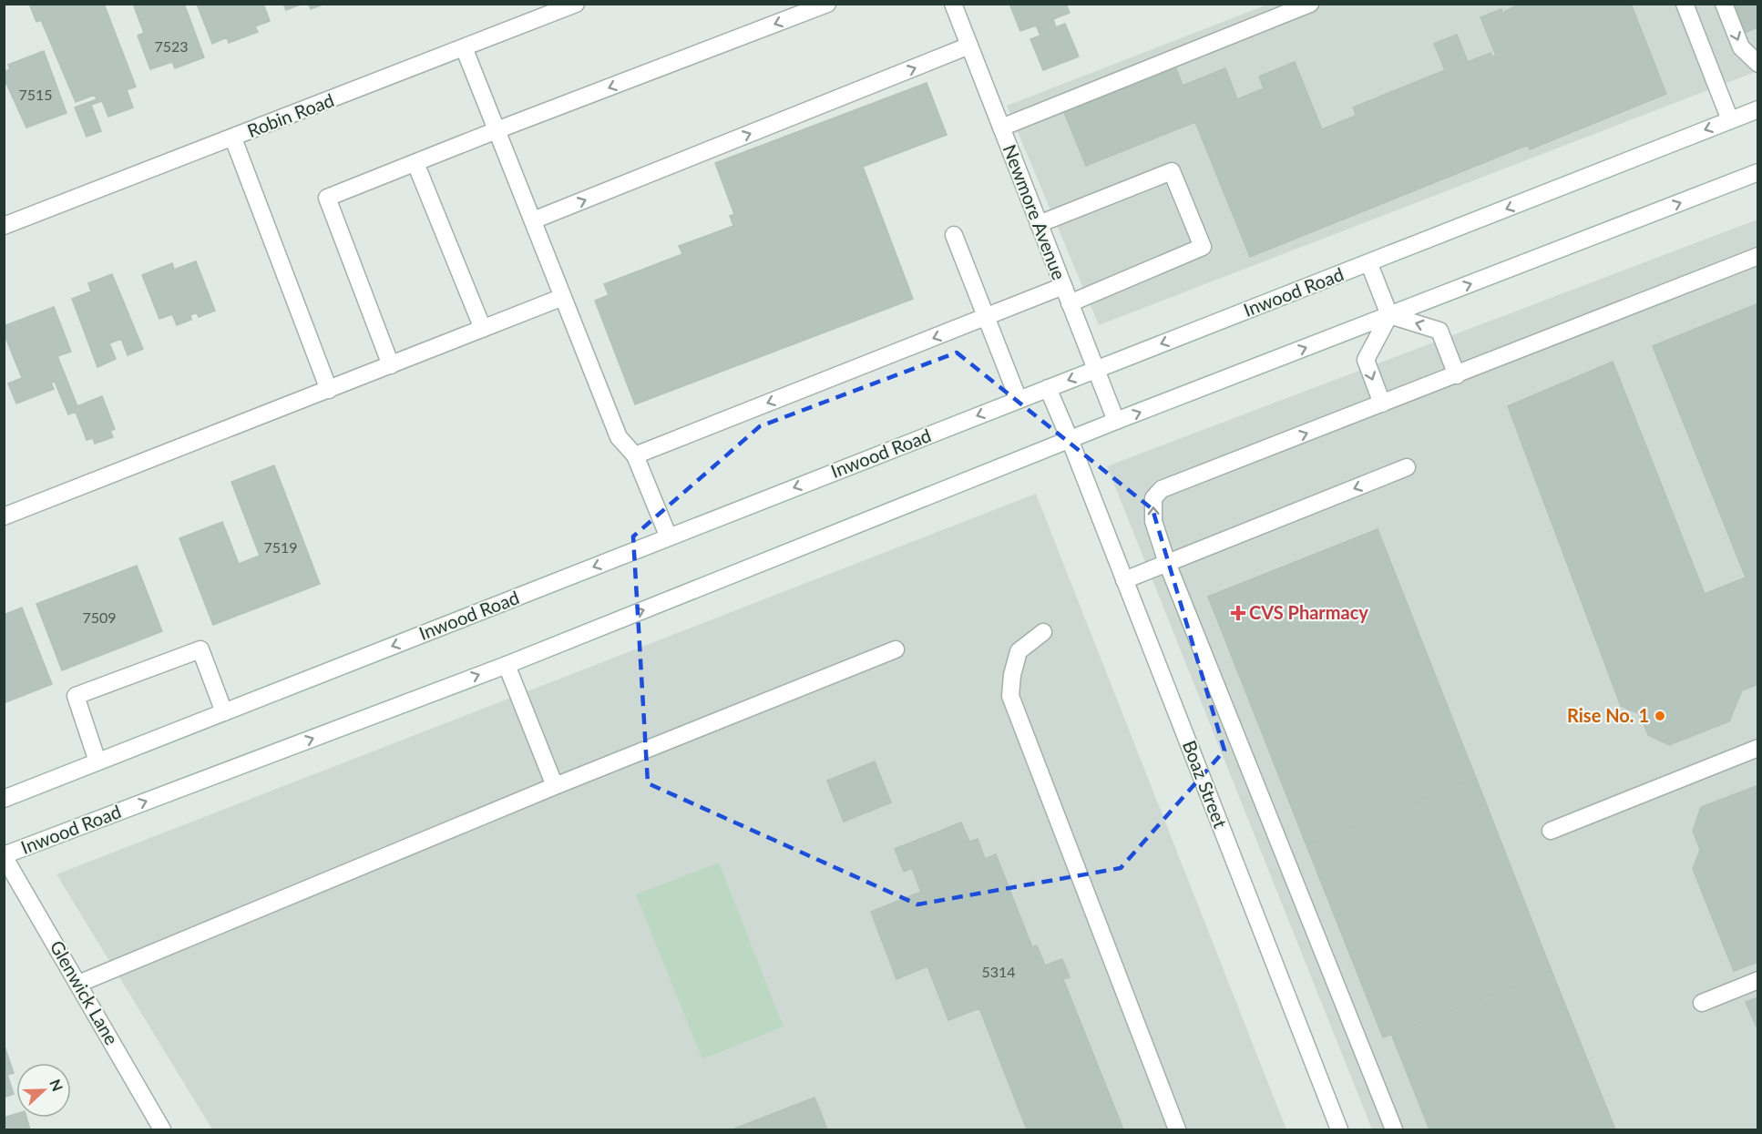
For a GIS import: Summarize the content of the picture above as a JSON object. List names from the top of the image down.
{
  "streets": {
    "main road": [
      "Robin Road",
      "Newmore Avenue",
      "Inwood Road",
      "Boaz Street",
      "Glenwick Lane"
    ]
  },
  "crossings": [
    ["Newmore Avenue", "Inwood Road"],
    ["Inwood Road", "Boaz Street"],
    ["Inwood Road", "Glenwick Lane"]
  ],
  "places": {
    "health": ["CVS Pharmacy"],
    "other": ["Rise No. 1"]
  },
  "house_numbers": [
    "7523",
    "7515",
    "7519",
    "7509",
    "5314"
  ],
  "north": "right"
}
